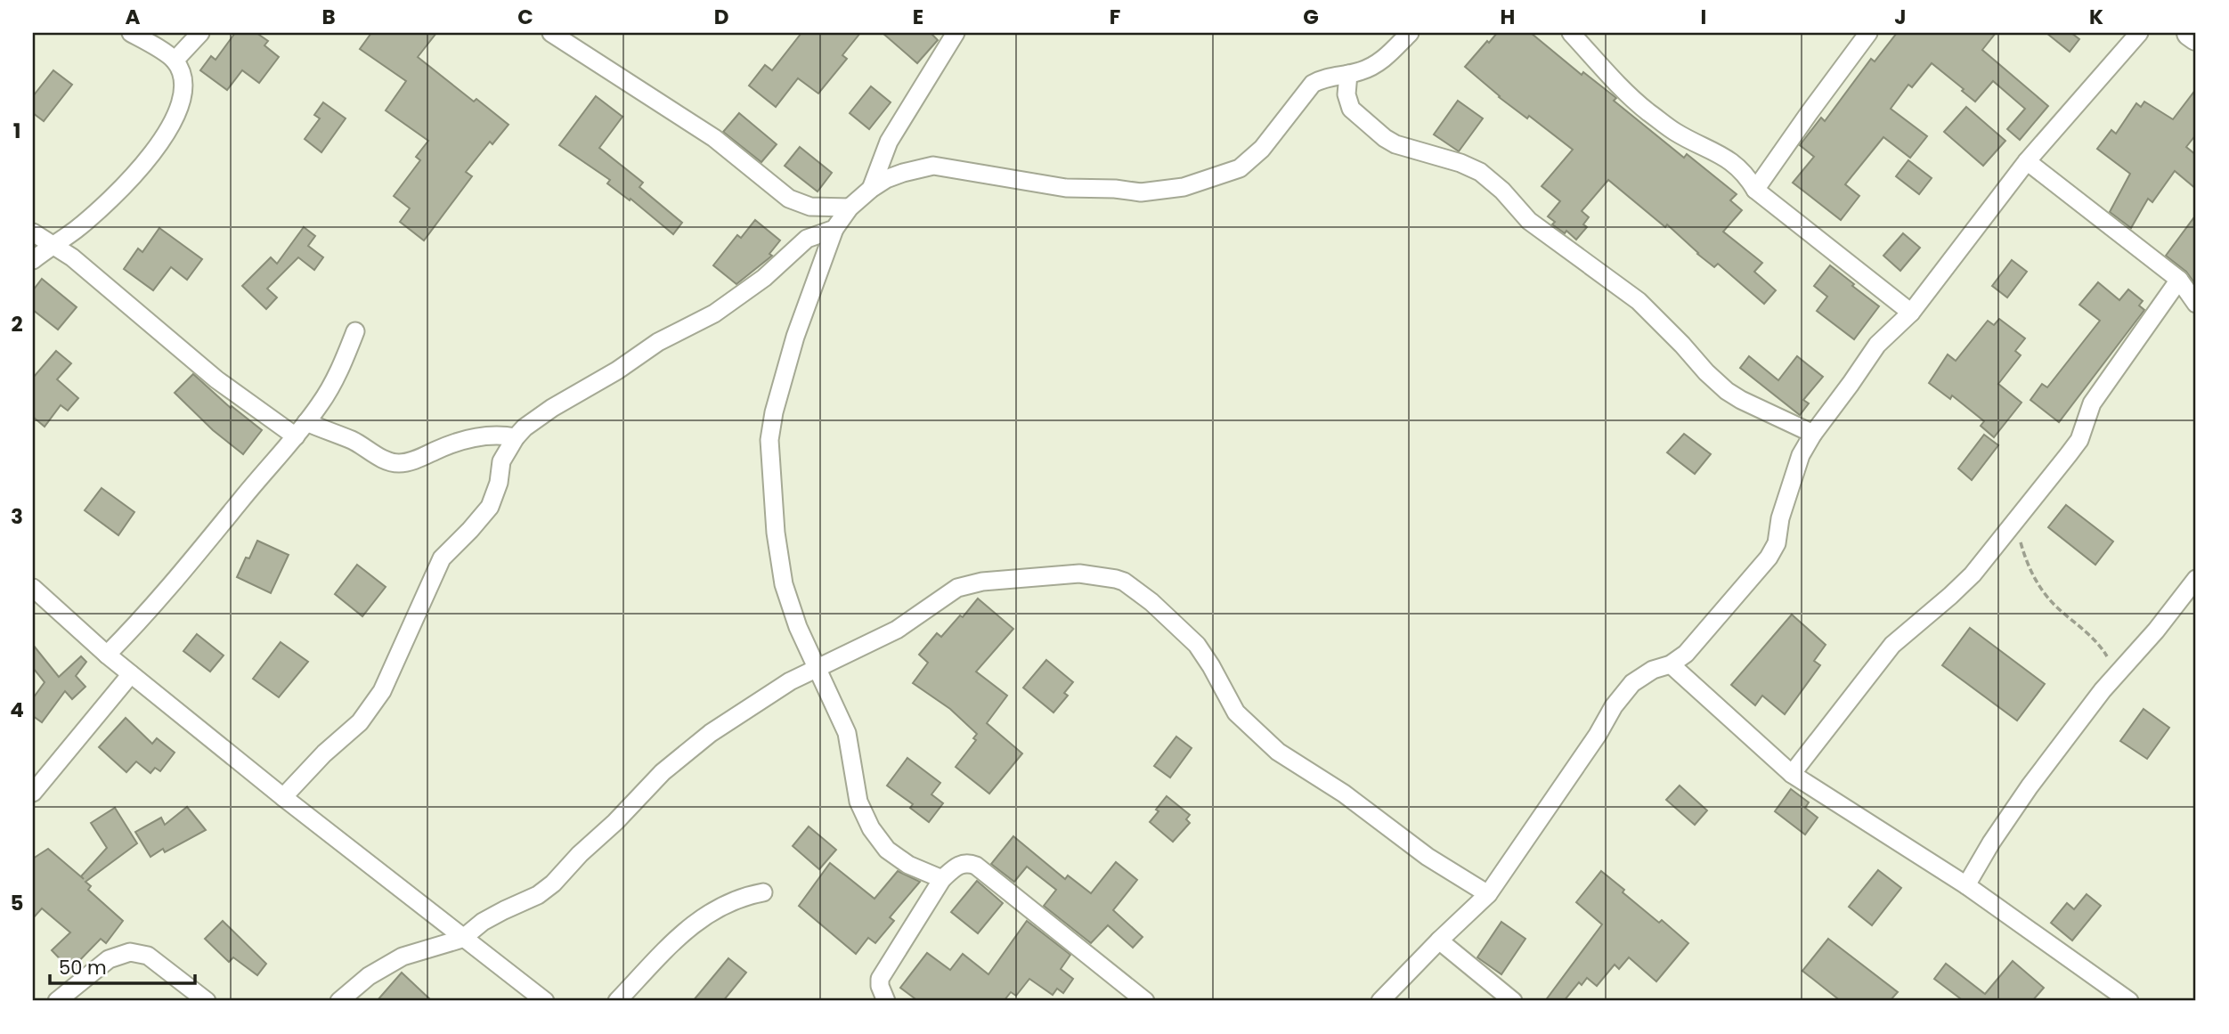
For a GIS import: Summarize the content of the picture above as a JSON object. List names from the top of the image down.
{
  "scale_bar": "50 m",
  "grid": {
    "columns": [
      "A",
      "B",
      "C",
      "D",
      "E",
      "F",
      "G",
      "H",
      "I",
      "J",
      "K"
    ],
    "rows": [
      "1",
      "2",
      "3",
      "4",
      "5"
    ]
  }
}
